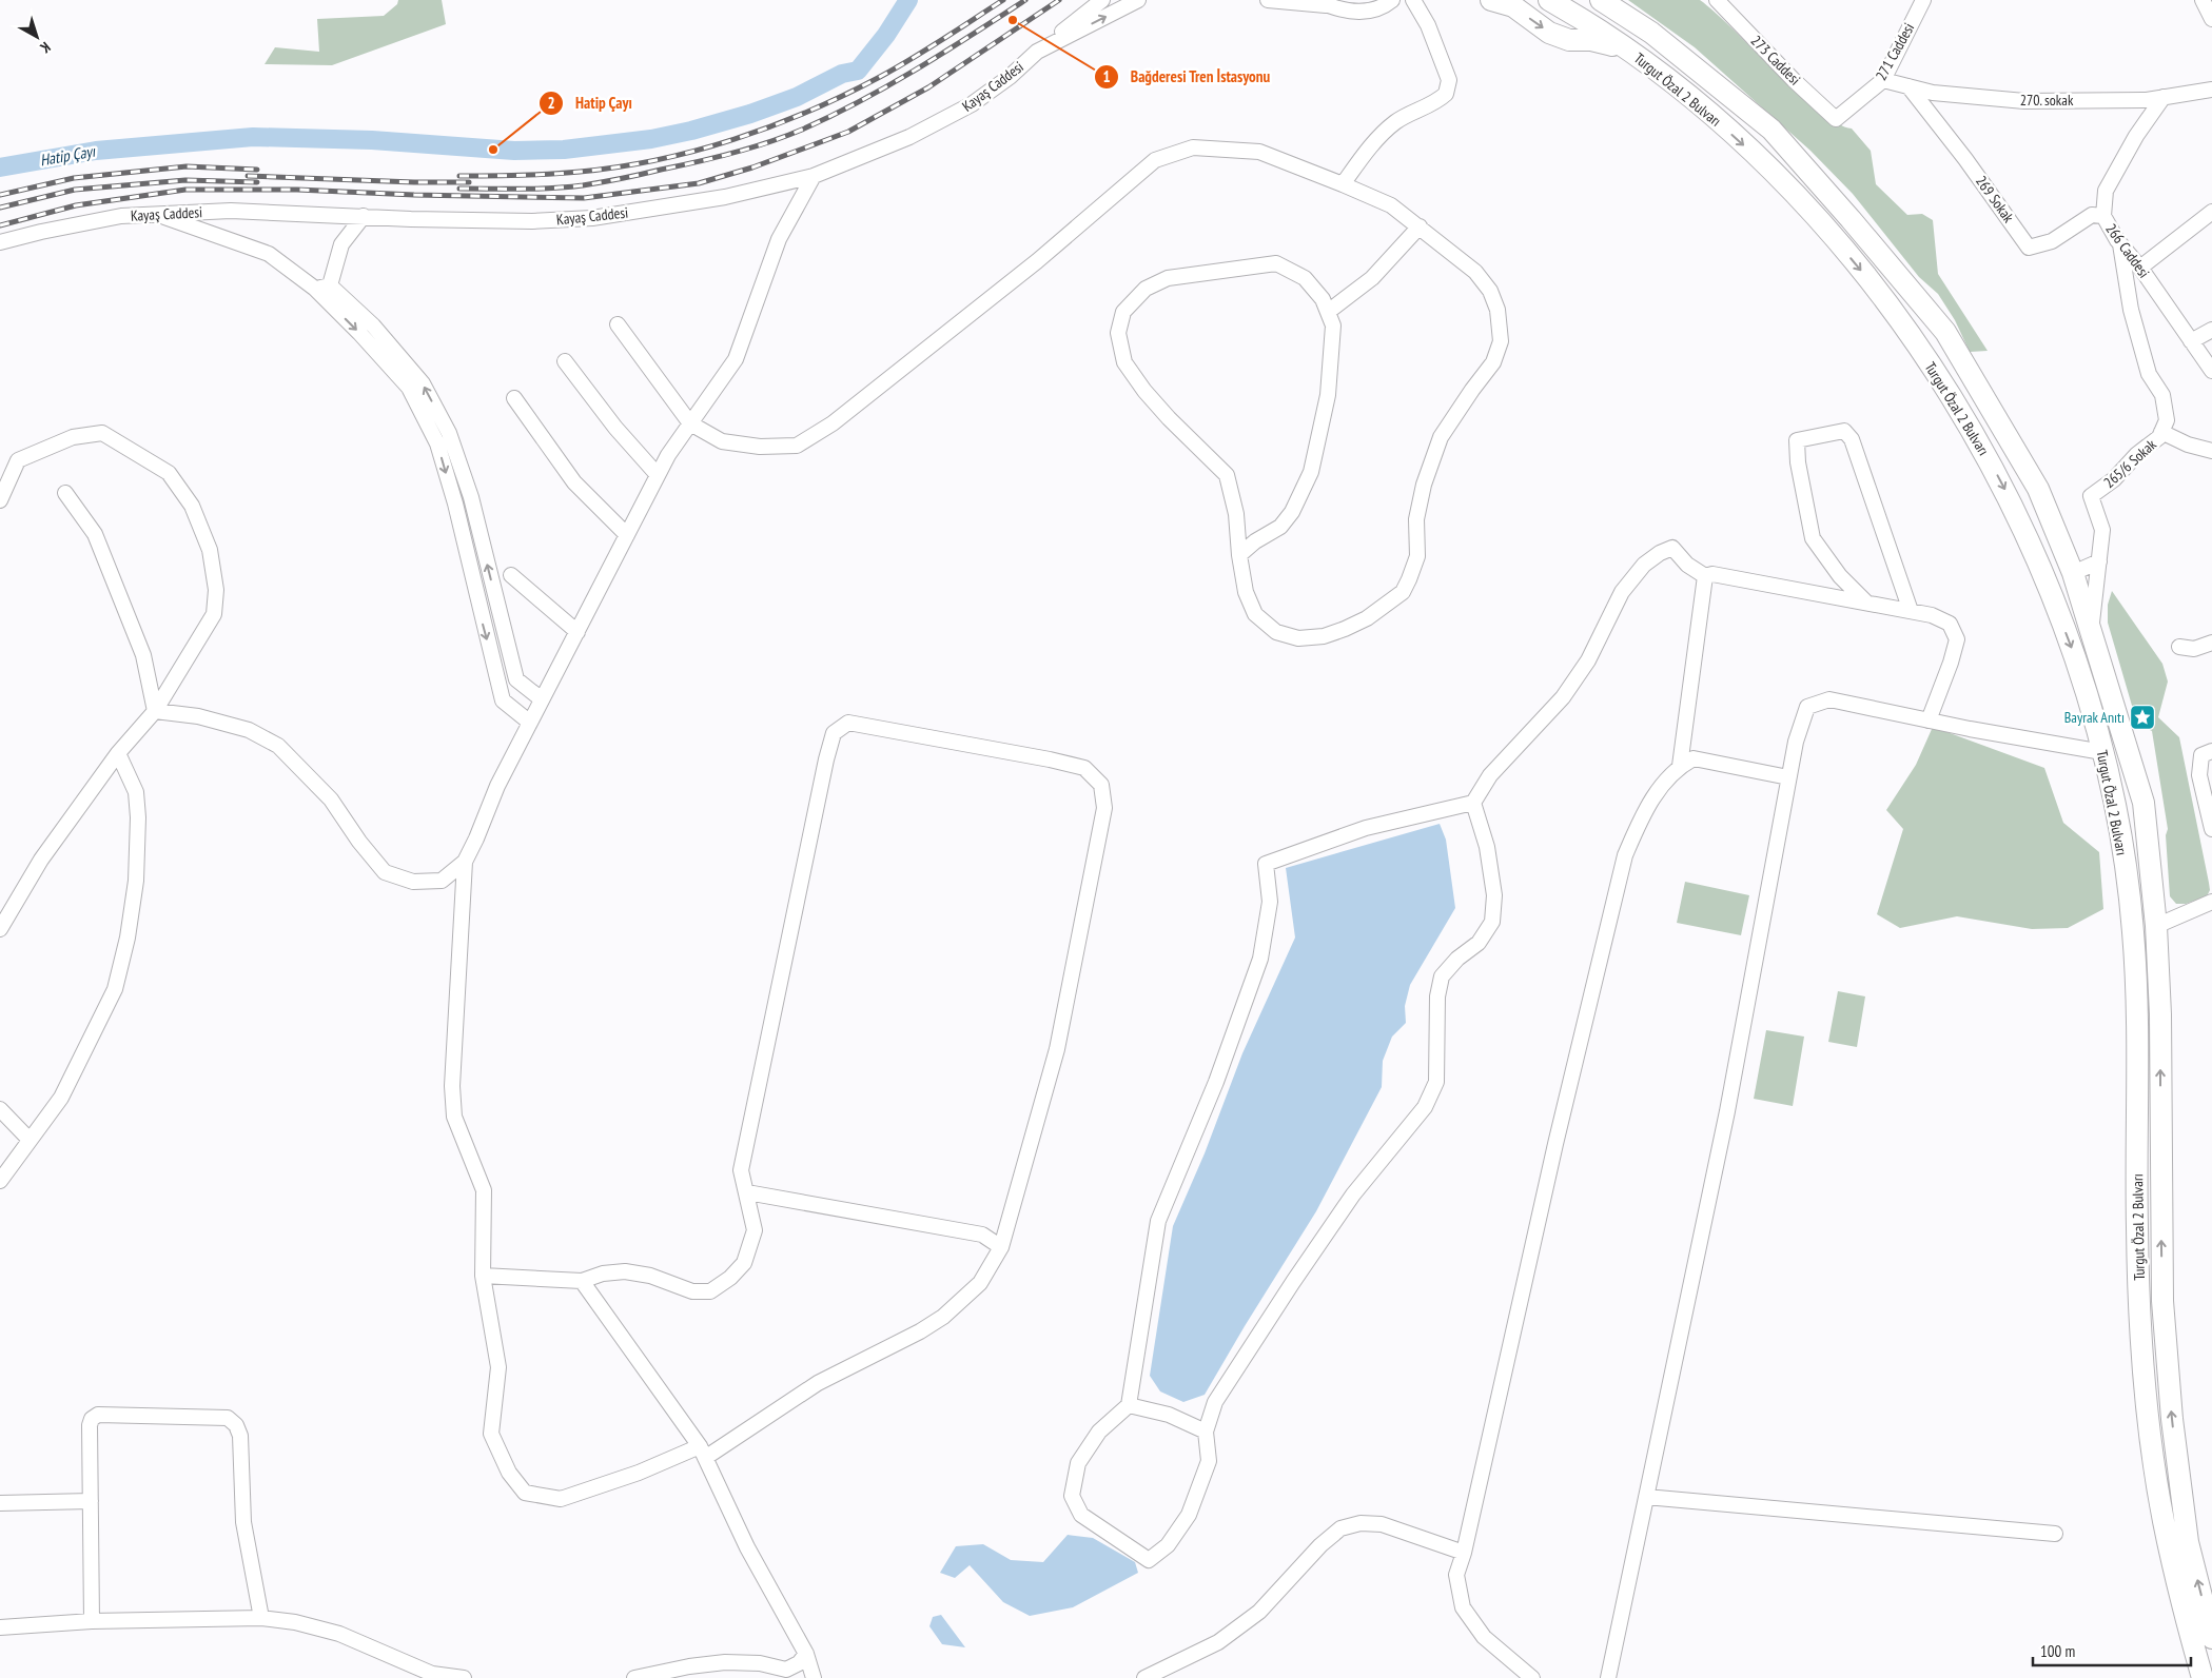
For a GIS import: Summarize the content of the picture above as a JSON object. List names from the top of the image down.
{
  "streets": {
    "highway": ["Turgut Özal 2 Bulvarı"],
    "street": [
      "271 Caddesi",
      "273 Caddesi",
      "Kayaş Caddesi",
      "270. sokak",
      "269 Sokak",
      "266 Caddesi",
      "265/6 Sokak"
    ]
  },
  "crossings": [
    ["271 Caddesi", "273 Caddesi"],
    ["271 Caddesi", "270. sokak"],
    ["Turgut Özal 2 Bulvarı", "265/6 Sokak"],
    ["270. sokak", "269 Sokak"],
    ["270. sokak", "266 Caddesi"],
    ["269 Sokak", "266 Caddesi"],
    ["266 Caddesi", "265/6 Sokak"]
  ],
  "water": ["Hatip Çayı"],
  "places": {
    "other": ["Bağderesi Tren İstasyonu", "Hatip Çayı"],
    "place": ["Bayrak Anıtı"]
  },
  "scale_bar": "100 m",
  "north": "bottom right"
}
